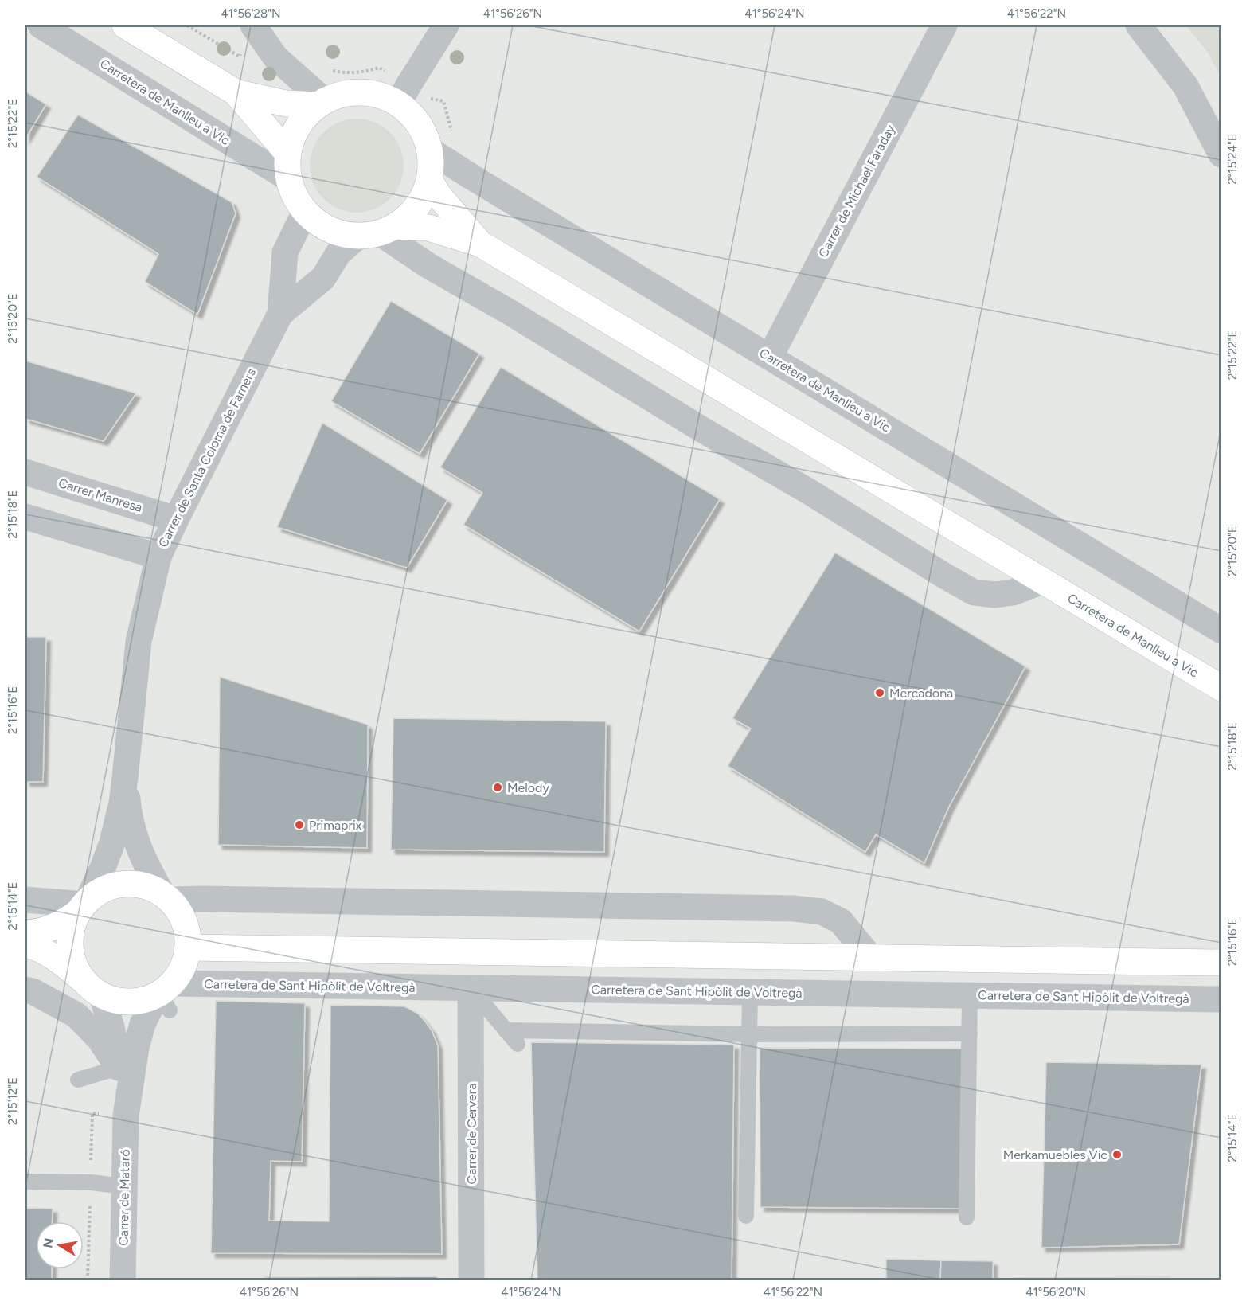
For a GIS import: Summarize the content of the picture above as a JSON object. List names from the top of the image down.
{
  "streets": {
    "street": [
      "Carretera de Manlleu a Vic",
      "Carrer de Michael Faraday",
      "Carrer de Santa Coloma de Farners",
      "Carrer Manresa",
      "Carretera de Sant Hipòlit de Voltregà",
      "Carrer de Cervera",
      "Carrer de Mataró"
    ]
  },
  "crossings": [
    ["Carretera de Manlleu a Vic", "Carrer de Michael Faraday"],
    ["Carretera de Manlleu a Vic", "Carrer de Santa Coloma de Farners"],
    ["Carrer de Santa Coloma de Farners", "Carrer Manresa"],
    ["Carrer de Santa Coloma de Farners", "Carretera de Sant Hipòlit de Voltregà"],
    ["Carrer de Santa Coloma de Farners", "Carrer de Mataró"],
    ["Carretera de Sant Hipòlit de Voltregà", "Carrer de Cervera"],
    ["Carretera de Sant Hipòlit de Voltregà", "Carrer de Mataró"]
  ],
  "places": [
    "Mercadona",
    "Melody",
    "Primaprix",
    "Merkamuebles Vic"
  ],
  "north": "left",
  "coordinates": [
    "41°56'28\"N",
    "41°56'26\"N",
    "41°56'24\"N",
    "41°56'22\"N",
    "2°15'22\"E",
    "2°15'24\"E",
    "2°15'20\"E",
    "2°15'18\"E",
    "2°15'16\"E",
    "2°15'14\"E",
    "2°15'12\"E",
    "41°56'20\"N"
  ]
}
